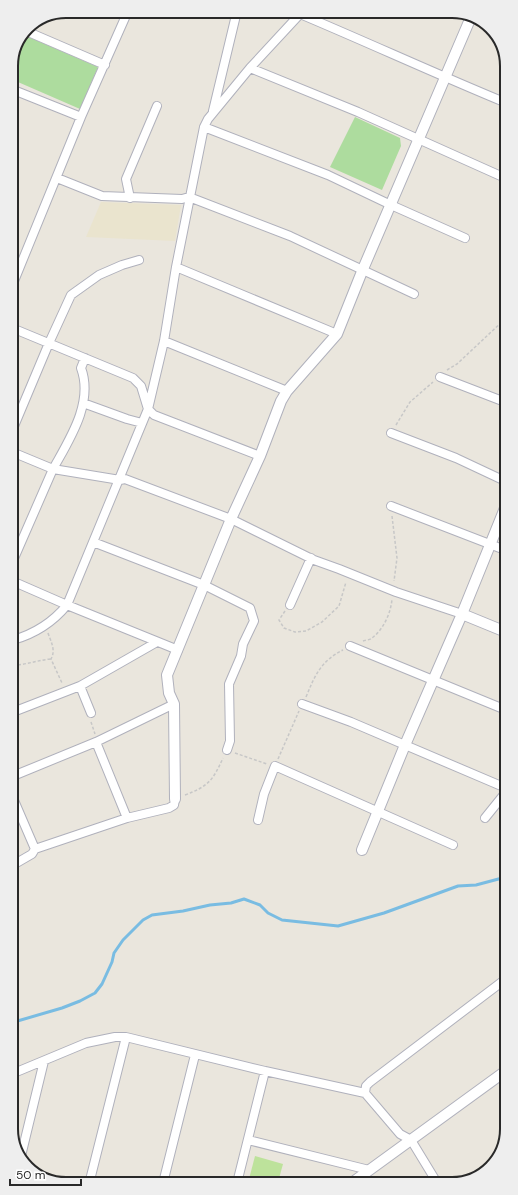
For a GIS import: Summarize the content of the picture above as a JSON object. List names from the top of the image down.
{
  "scale_bar": "50 m"
}
